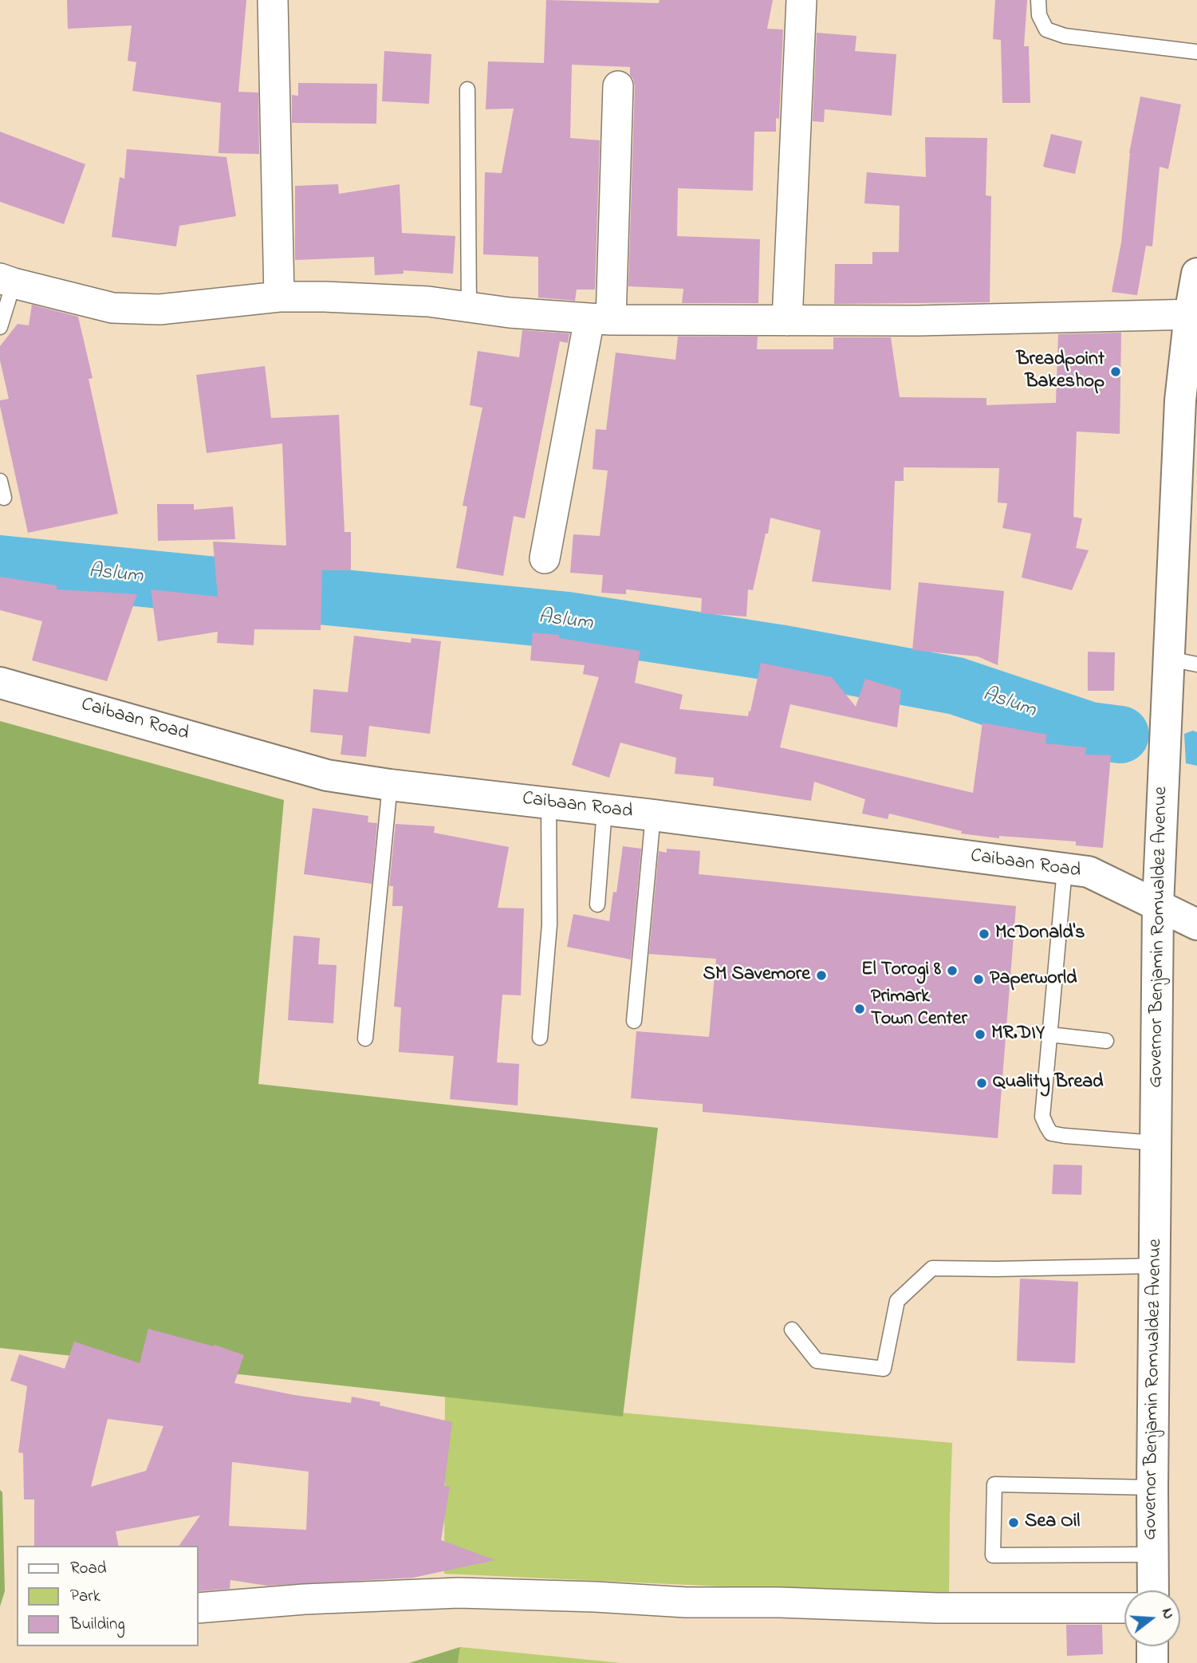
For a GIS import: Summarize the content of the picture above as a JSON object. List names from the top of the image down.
{
  "streets": {
    "main road": ["Caibaan Road", "Governor Benjamin Romualdez Avenue"]
  },
  "crossings": [
    ["Caibaan Road", "Governor Benjamin Romualdez Avenue"]
  ],
  "water": ["Aslum"],
  "places": [
    "Breadpoint Bakeshop",
    "McDonald's",
    "El Torogi 8",
    "SM Savemore",
    "Paperworld",
    "Primark Town Center",
    "MR.DIY",
    "Quality Bread",
    "Sea Oil"
  ],
  "legend": ["Road", "Park", "Building"],
  "north": "right"
}
